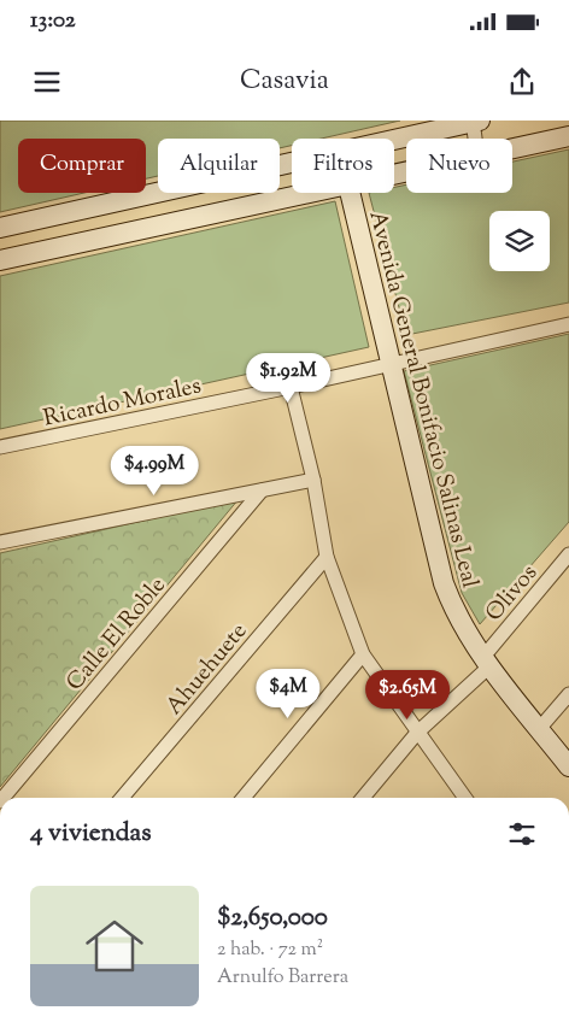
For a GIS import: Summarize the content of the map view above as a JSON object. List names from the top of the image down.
{
  "streets": {
    "street": [
      "Avenida General Bonifacio Salinas Leal",
      "Ricardo Morales",
      "Olivos",
      "Calle El Roble",
      "Ahuehuete"
    ]
  },
  "crossings": [
    ["Avenida General Bonifacio Salinas Leal", "Ricardo Morales"],
    ["Avenida General Bonifacio Salinas Leal", "Olivos"]
  ],
  "page": {
    "status": "13:02",
    "header": "Casavia",
    "chip": [
      "Comprar",
      "Alquilar",
      "Filtros",
      "Nuevo"
    ],
    "price": [
      "$1.92M",
      "$4.99M",
      "$4M",
      "$2.65M"
    ],
    "heading": "4 viviendas",
    "list": [
      {
        "name": "$2,650,000",
        "note": "2 hab. · 72 m² · Arnulfo Barrera"
      }
    ]
  }
}
